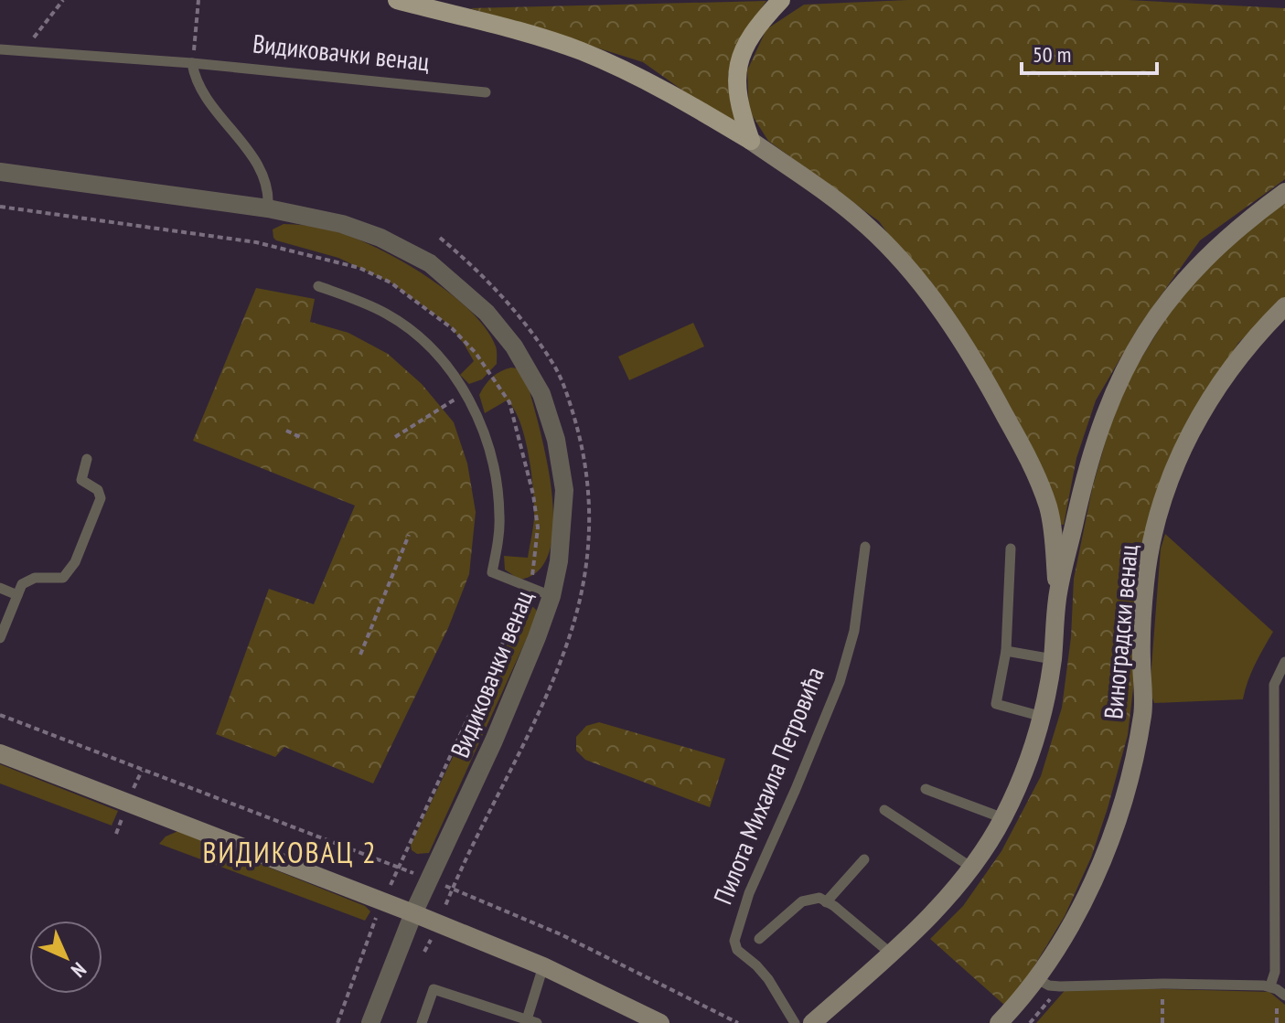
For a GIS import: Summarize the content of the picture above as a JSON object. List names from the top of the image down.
{
  "streets": {
    "main road": ["Виноградски венац"],
    "street": ["Видиковачки венац"],
    "lane": ["Пилота Михаила Петровића"]
  },
  "districts": ["ВИДИКОВАЦ 2"],
  "scale_bar": "50 m",
  "north": "bottom right"
}
